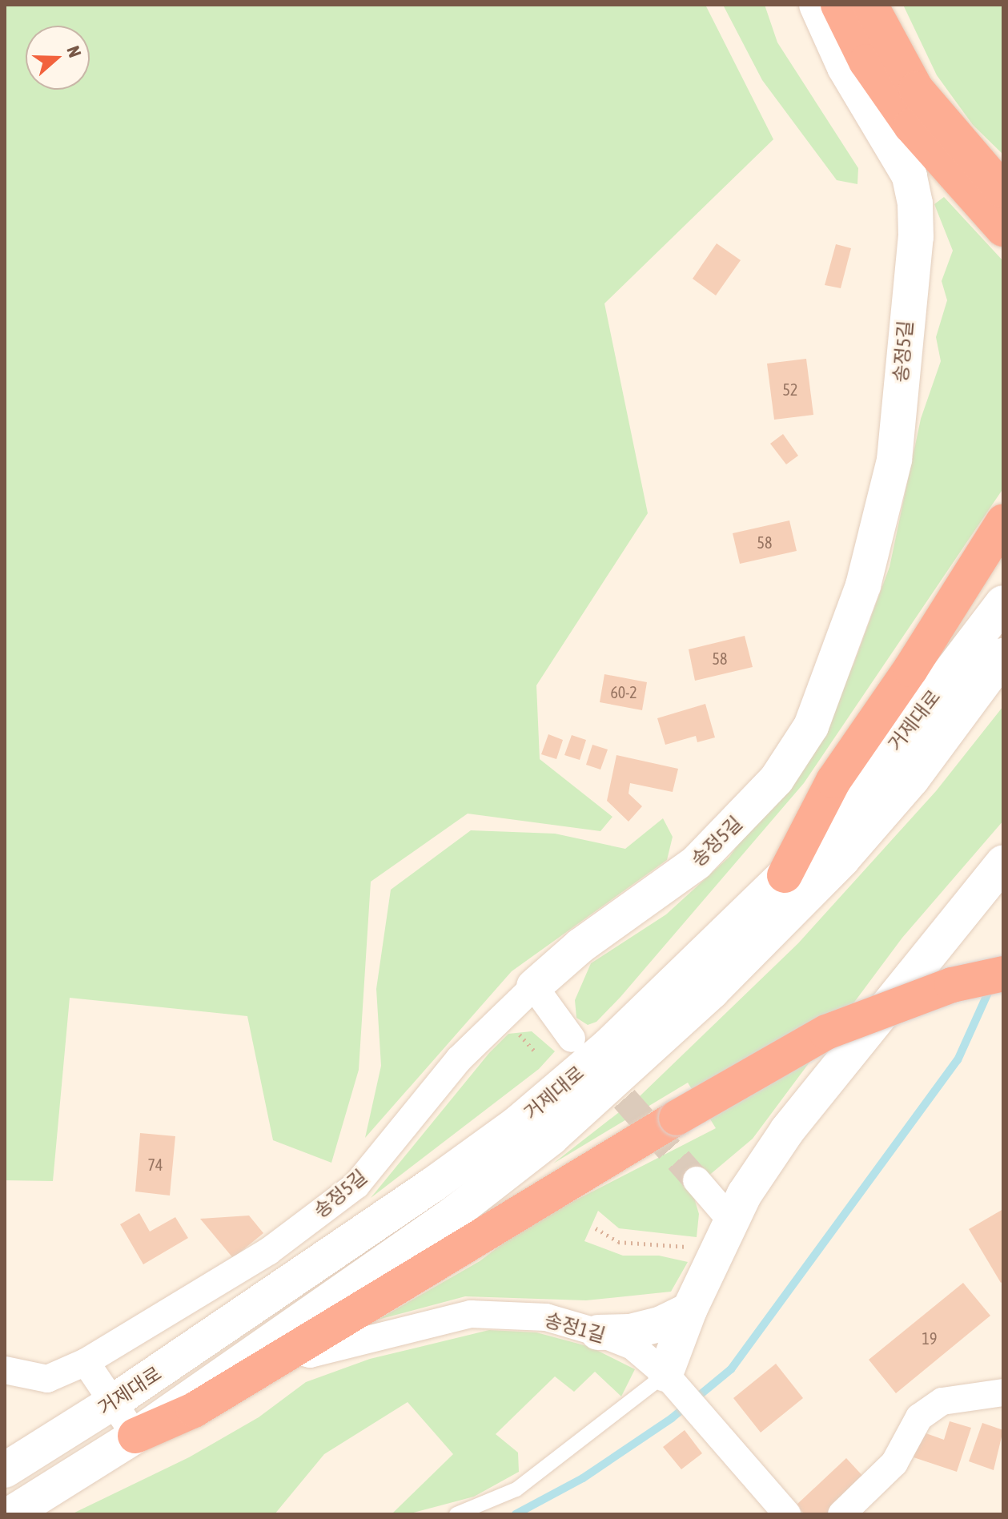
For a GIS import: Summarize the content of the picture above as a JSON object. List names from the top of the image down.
{
  "streets": {
    "street": ["송정5길", "거제대로", "송정1길"]
  },
  "house_numbers": [
    "52",
    "58",
    "58",
    "60-2",
    "74",
    "19"
  ],
  "north": "right"
}
